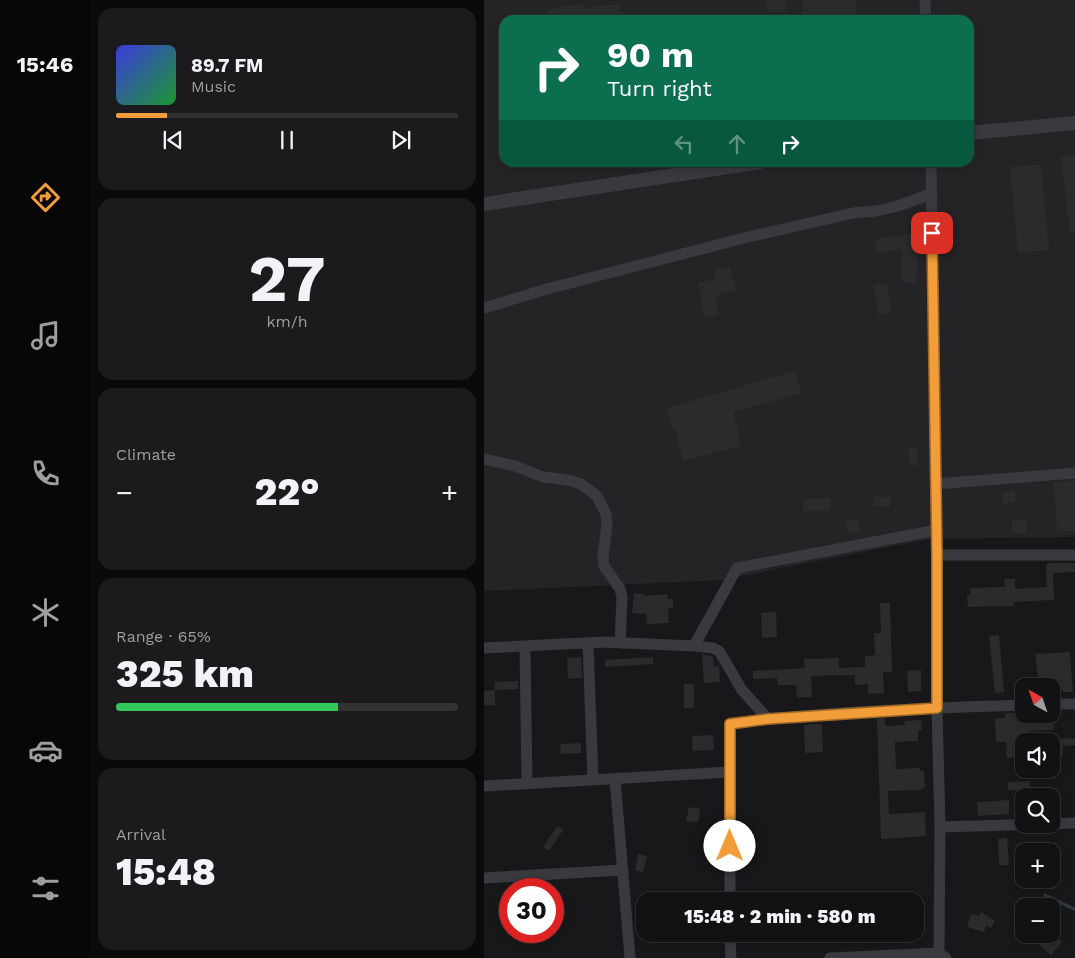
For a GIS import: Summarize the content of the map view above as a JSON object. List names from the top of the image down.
{
  "north": "top left",
  "page": {
    "tabs": "15:46",
    "turn": ["90 m", "Turn right"],
    "song": ["89.7 FM", "Music"],
    "tile": [
      ["27", "km/h"],
      "Climate",
      ["Range · 65%", "325 km"],
      ["Arrival", "15:48"]
    ],
    "heat": ["−", "22°", "+"],
    "map_buttons": ["+", "−"],
    "limit": "30",
    "trip": "15:48 · 2 min · 580 m"
  }
}
